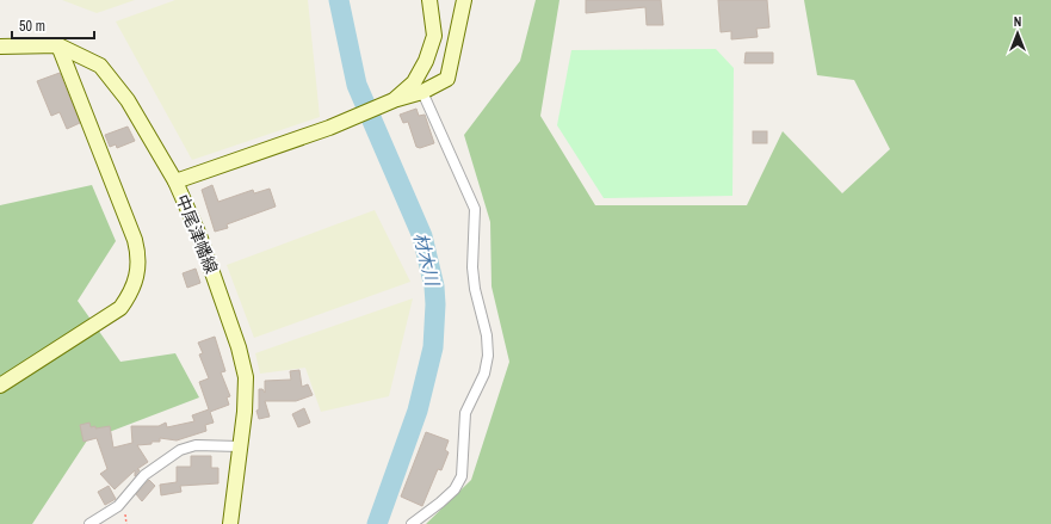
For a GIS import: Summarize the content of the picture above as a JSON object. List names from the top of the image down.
{
  "streets": {
    "street": ["中尾津幡線"]
  },
  "water": ["材木川"],
  "scale_bar": "50 m",
  "north": "top"
}
